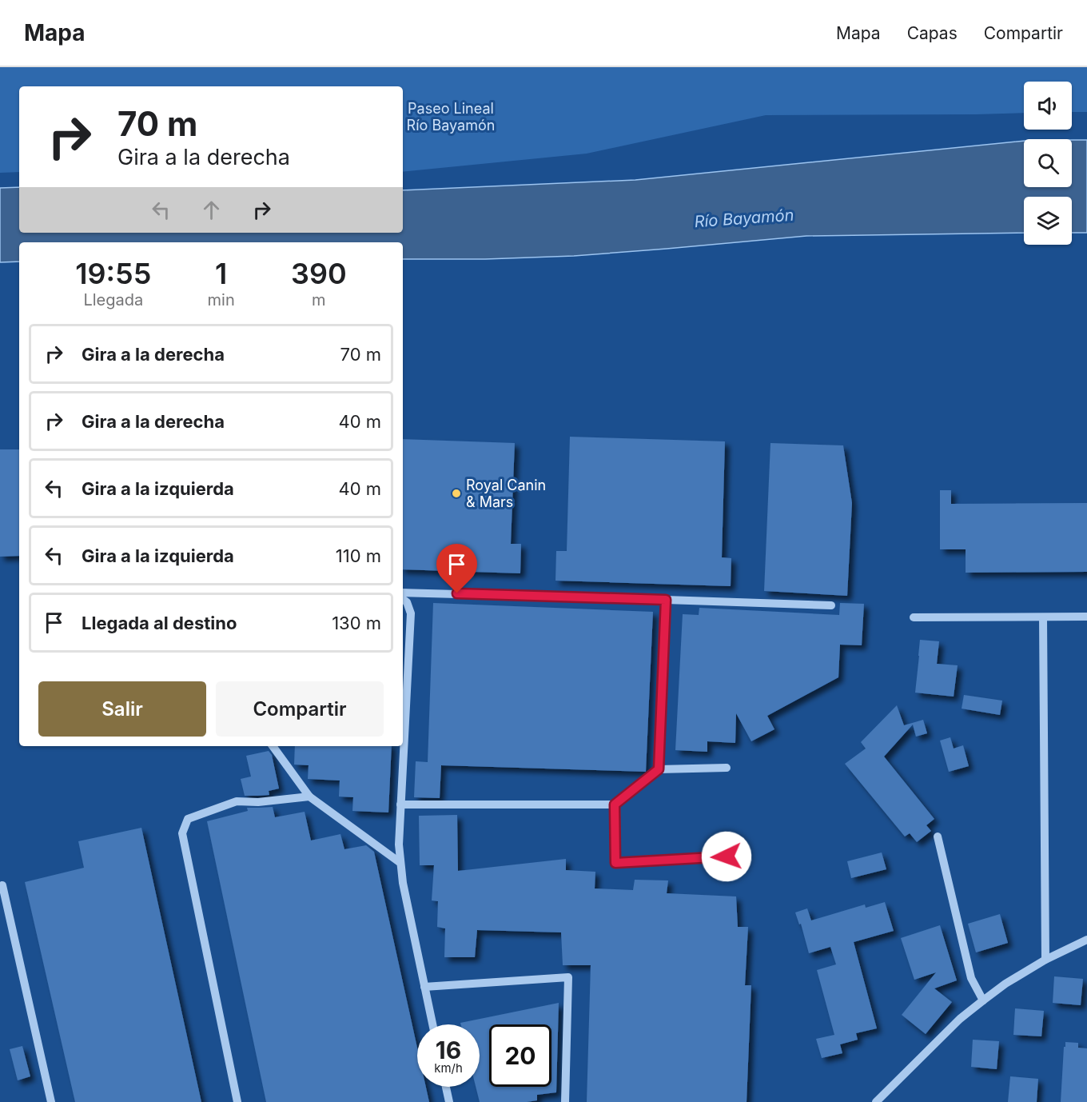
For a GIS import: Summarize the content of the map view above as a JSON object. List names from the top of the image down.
{
  "water": ["Río Bayamón"],
  "parks": ["Paseo Lineal Río Bayamón"],
  "places": ["Royal Canin & Mars"],
  "page": {
    "header": "Mapa",
    "nav": ["Mapa", "Capas", "Compartir"],
    "turn": ["70 m", "Gira a la derecha"],
    "eta": [
      "19:55",
      "Llegada",
      "1",
      "min",
      "390",
      "m"
    ],
    "list": [
      {
        "name": "Gira a la derecha",
        "value": "70 m"
      },
      {
        "name": "Gira a la derecha",
        "value": "40 m"
      },
      {
        "name": "Gira a la izquierda",
        "value": "40 m"
      },
      {
        "name": "Gira a la izquierda",
        "value": "110 m"
      },
      {
        "name": "Llegada al destino",
        "value": "130 m"
      }
    ],
    "buttons": ["Salir", "Compartir"],
    "speed": "16 km/h",
    "limit": "20"
  }
}
